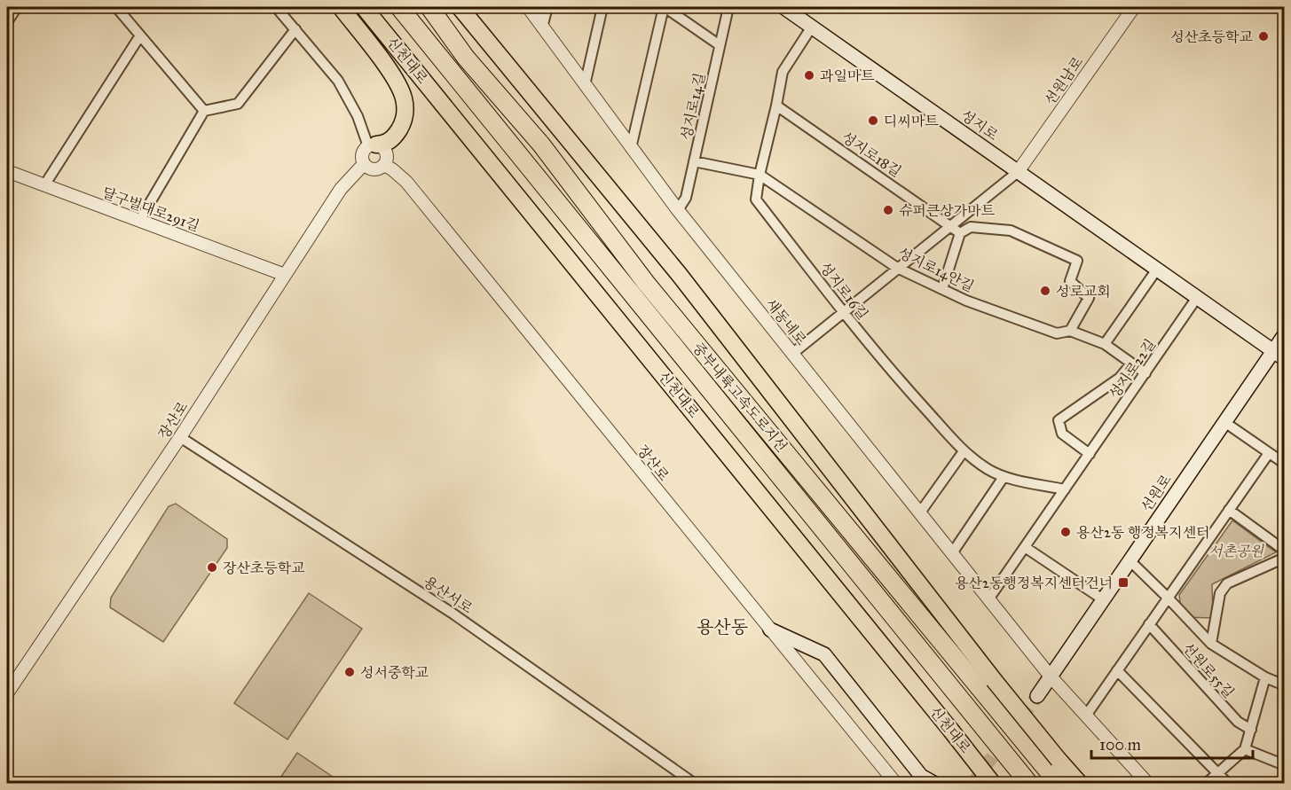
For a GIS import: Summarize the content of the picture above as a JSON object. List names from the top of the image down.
{
  "streets": {
    "highway": ["신천대로", "중부내륙고속도로지선"],
    "main road": ["성지로", "선원로"],
    "street": [
      "선원남로",
      "성지로14길",
      "성지로18길",
      "달구벌대로291길",
      "성지로14안길",
      "성지로16길",
      "새동네로",
      "성지로22길",
      "장산로",
      "용산서로",
      "선원로55길"
    ]
  },
  "crossings": [
    ["선원남로", "성지로"],
    ["성지로14길", "성지로14안길"],
    ["성지로14길", "새동네로"],
    ["성지로", "성지로16길"],
    ["성지로", "성지로22길"],
    ["성지로", "선원로"],
    ["성지로18길", "성지로16길"],
    ["달구벌대로291길", "장산로"],
    ["성지로14안길", "성지로16길"],
    ["성지로14안길", "성지로22길"],
    ["성지로16길", "성지로22길"],
    ["새동네로", "성지로22길"],
    ["새동네로", "선원로"],
    ["장산로", "용산서로"],
    ["선원로", "선원로55길"]
  ],
  "districts": ["용산동"],
  "parks": ["서촌공원"],
  "places": {
    "other": [
      "성산초등학교",
      "과일마트",
      "디씨마트",
      "슈퍼큰상가마트",
      "성로교회",
      "용산2동 행정복지센터",
      "장산초등학교",
      "성서중학교"
    ],
    "transit": ["용산2동행정복지센터건너"]
  },
  "scale_bar": "100 m"
}
